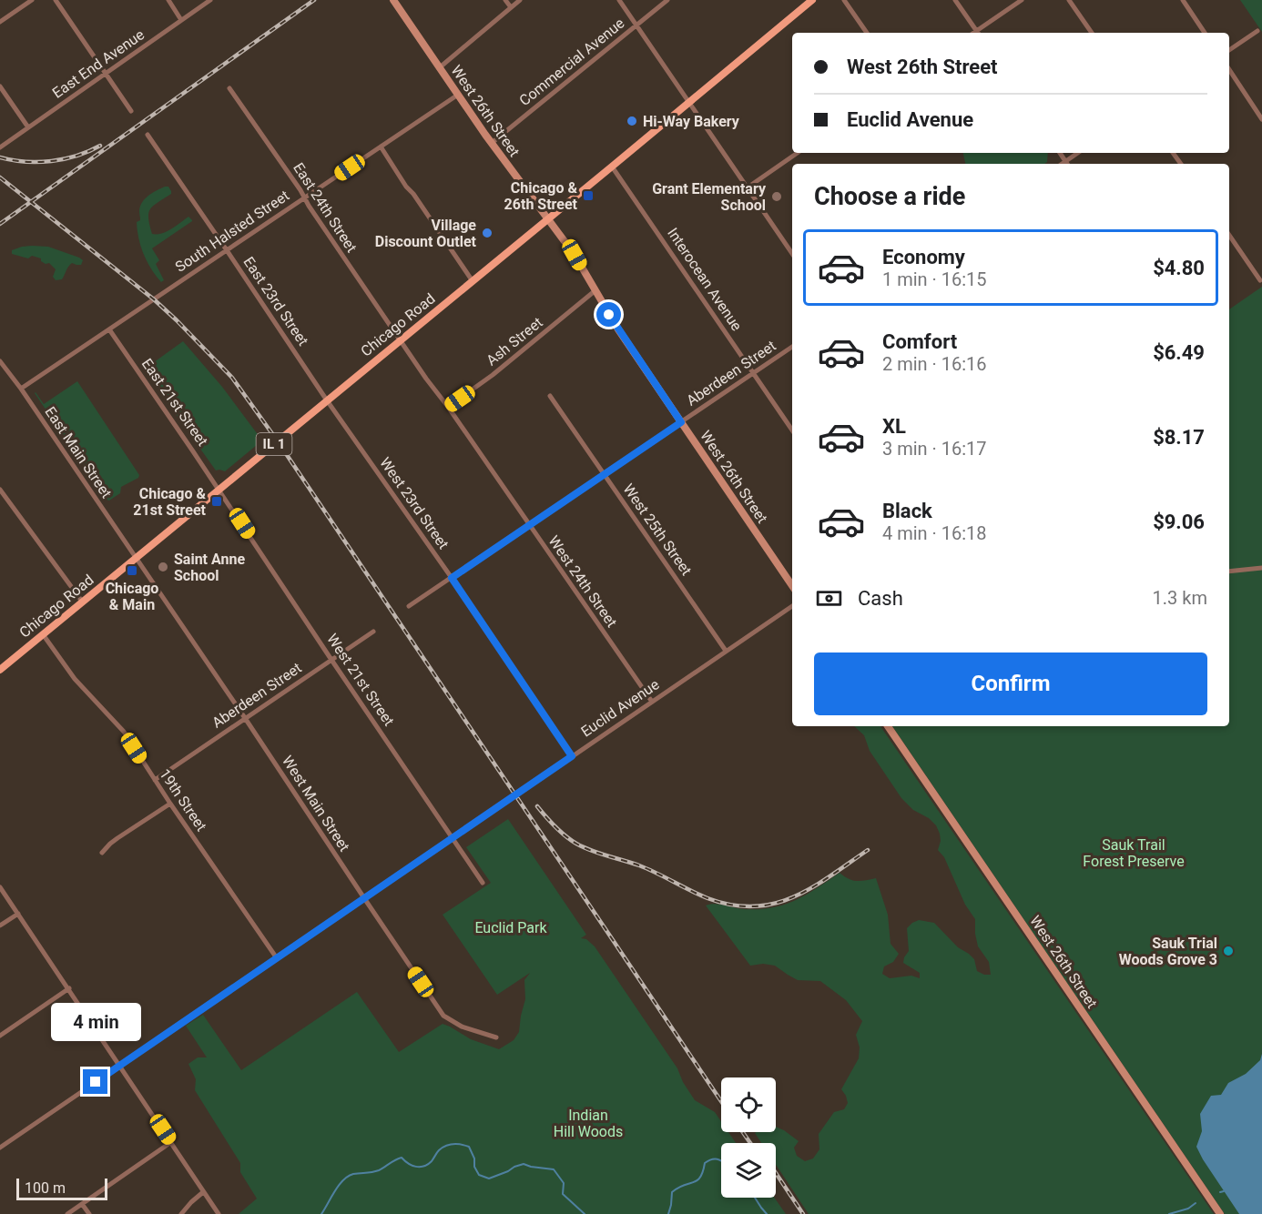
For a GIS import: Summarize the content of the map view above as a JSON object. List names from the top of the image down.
{
  "streets": {
    "main road": ["Chicago Road", "IL 1"],
    "street": [
      "Commercial Avenue",
      "East End Avenue",
      "West 26th Street",
      "East 24th Street",
      "South Halsted Street",
      "Interocean Avenue",
      "East 23rd Street",
      "Ash Street",
      "Aberdeen Street",
      "East 21st Street",
      "East Main Street",
      "West 23rd Street",
      "West 25th Street",
      "West 24th Street",
      "West 21st Street",
      "Euclid Avenue",
      "19th Street",
      "West Main Street"
    ]
  },
  "crossings": [
    ["Commercial Avenue", "West 26th Street"],
    ["West 26th Street", "South Halsted Street"],
    ["West 26th Street", "Chicago Road"],
    ["West 26th Street", "Ash Street"],
    ["West 26th Street", "Aberdeen Street"],
    ["East 24th Street", "South Halsted Street"],
    ["East 24th Street", "Chicago Road"],
    ["East 24th Street", "West 24th Street"],
    ["South Halsted Street", "East 23rd Street"],
    ["South Halsted Street", "East 21st Street"],
    ["South Halsted Street", "East Main Street"],
    ["Interocean Avenue", "Chicago Road"],
    ["Interocean Avenue", "Aberdeen Street"],
    ["East 23rd Street", "Chicago Road"],
    ["East 23rd Street", "West 23rd Street"],
    ["Chicago Road", "East 21st Street"],
    ["Chicago Road", "East Main Street"],
    ["Chicago Road", "West 23rd Street"],
    ["Chicago Road", "West 24th Street"],
    ["Chicago Road", "West 21st Street"],
    ["Chicago Road", "19th Street"],
    ["Chicago Road", "West Main Street"],
    ["Ash Street", "West 24th Street"],
    ["Aberdeen Street", "West 23rd Street"],
    ["Aberdeen Street", "West 25th Street"],
    ["Aberdeen Street", "West 24th Street"],
    ["Aberdeen Street", "West 21st Street"],
    ["Aberdeen Street", "19th Street"],
    ["Aberdeen Street", "West Main Street"],
    ["East 21st Street", "West 21st Street"],
    ["East Main Street", "West Main Street"],
    ["West 23rd Street", "Euclid Avenue"],
    ["West 25th Street", "Euclid Avenue"],
    ["West 24th Street", "Euclid Avenue"],
    ["West 21st Street", "Euclid Avenue"],
    ["Euclid Avenue", "19th Street"],
    ["Euclid Avenue", "West Main Street"]
  ],
  "parks": ["Sauk Trail Forest Preserve", "Euclid Park", "Indian Hill Woods"],
  "places": {
    "other": [
      "Hi-Way Bakery",
      "Grant Elementary School",
      "Village Discount Outlet",
      "Saint Anne School",
      "Sauk Trial Woods Grove 3"
    ],
    "transit": ["Chicago & 26th Street", "Chicago & 21st Street", "Chicago & Main"]
  },
  "scale_bar": "100 m",
  "page": {
    "banner": ["West 26th Street", "Euclid Avenue"],
    "heading": "Choose a ride",
    "list": [
      {
        "name": "Economy",
        "note": "1 min · 16:15",
        "value": "$4.80"
      },
      {
        "name": "Comfort",
        "note": "2 min · 16:16",
        "value": "$6.49"
      },
      {
        "name": "XL",
        "note": "3 min · 16:17",
        "value": "$8.17"
      },
      {
        "name": "Black",
        "note": "4 min · 16:18",
        "value": "$9.06"
      }
    ],
    "pay": ["Cash", "1.3 km"],
    "buttons": "Confirm",
    "bubble": "4 min",
    "scale": "100 m"
  }
}
